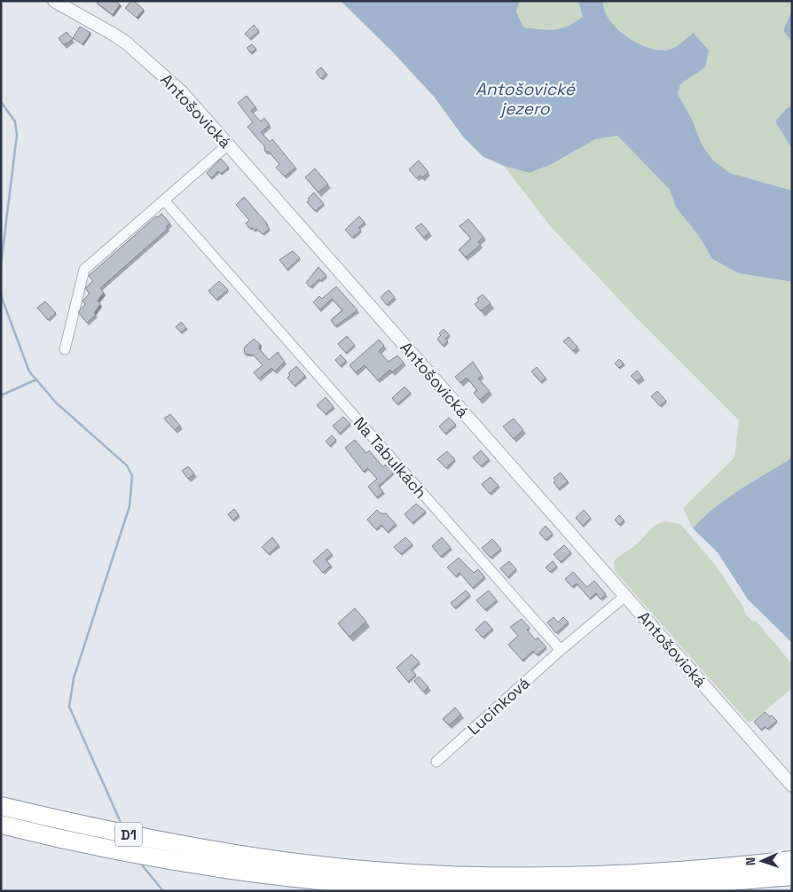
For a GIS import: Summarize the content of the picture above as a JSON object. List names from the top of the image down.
{
  "streets": {
    "highway": ["D1"],
    "street": ["Antošovická", "Na Tabulkách", "Lucinková"]
  },
  "crossings": [
    ["Na Tabulkách", "Lucinková"]
  ],
  "water": ["Antošovické jezero"],
  "north": "left"
}
